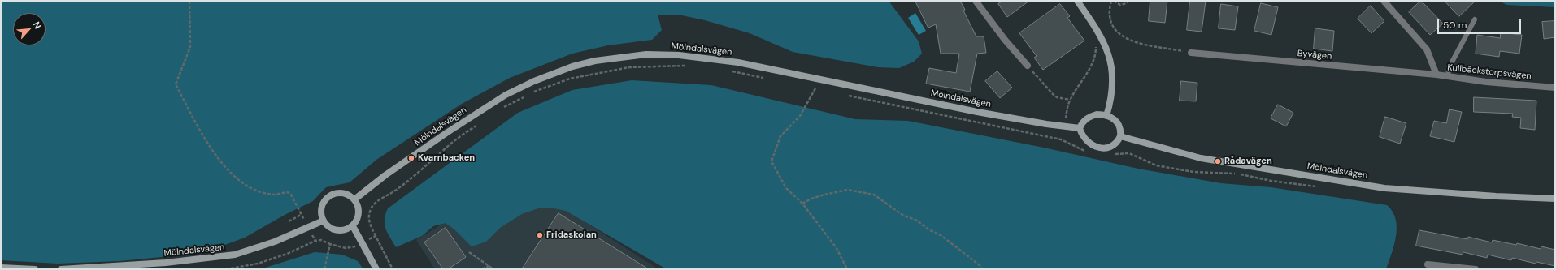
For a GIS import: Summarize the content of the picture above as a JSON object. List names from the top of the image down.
{
  "streets": {
    "street": ["Mölndalsvägen", "Byvägen", "Kullbäckstorpsvägen"]
  },
  "crossings": [
    ["Byvägen", "Kullbäckstorpsvägen"]
  ],
  "places": ["Kvarnbacken", "Rådavägen", "Fridaskolan"],
  "scale_bar": "50 m",
  "north": "top right"
}
